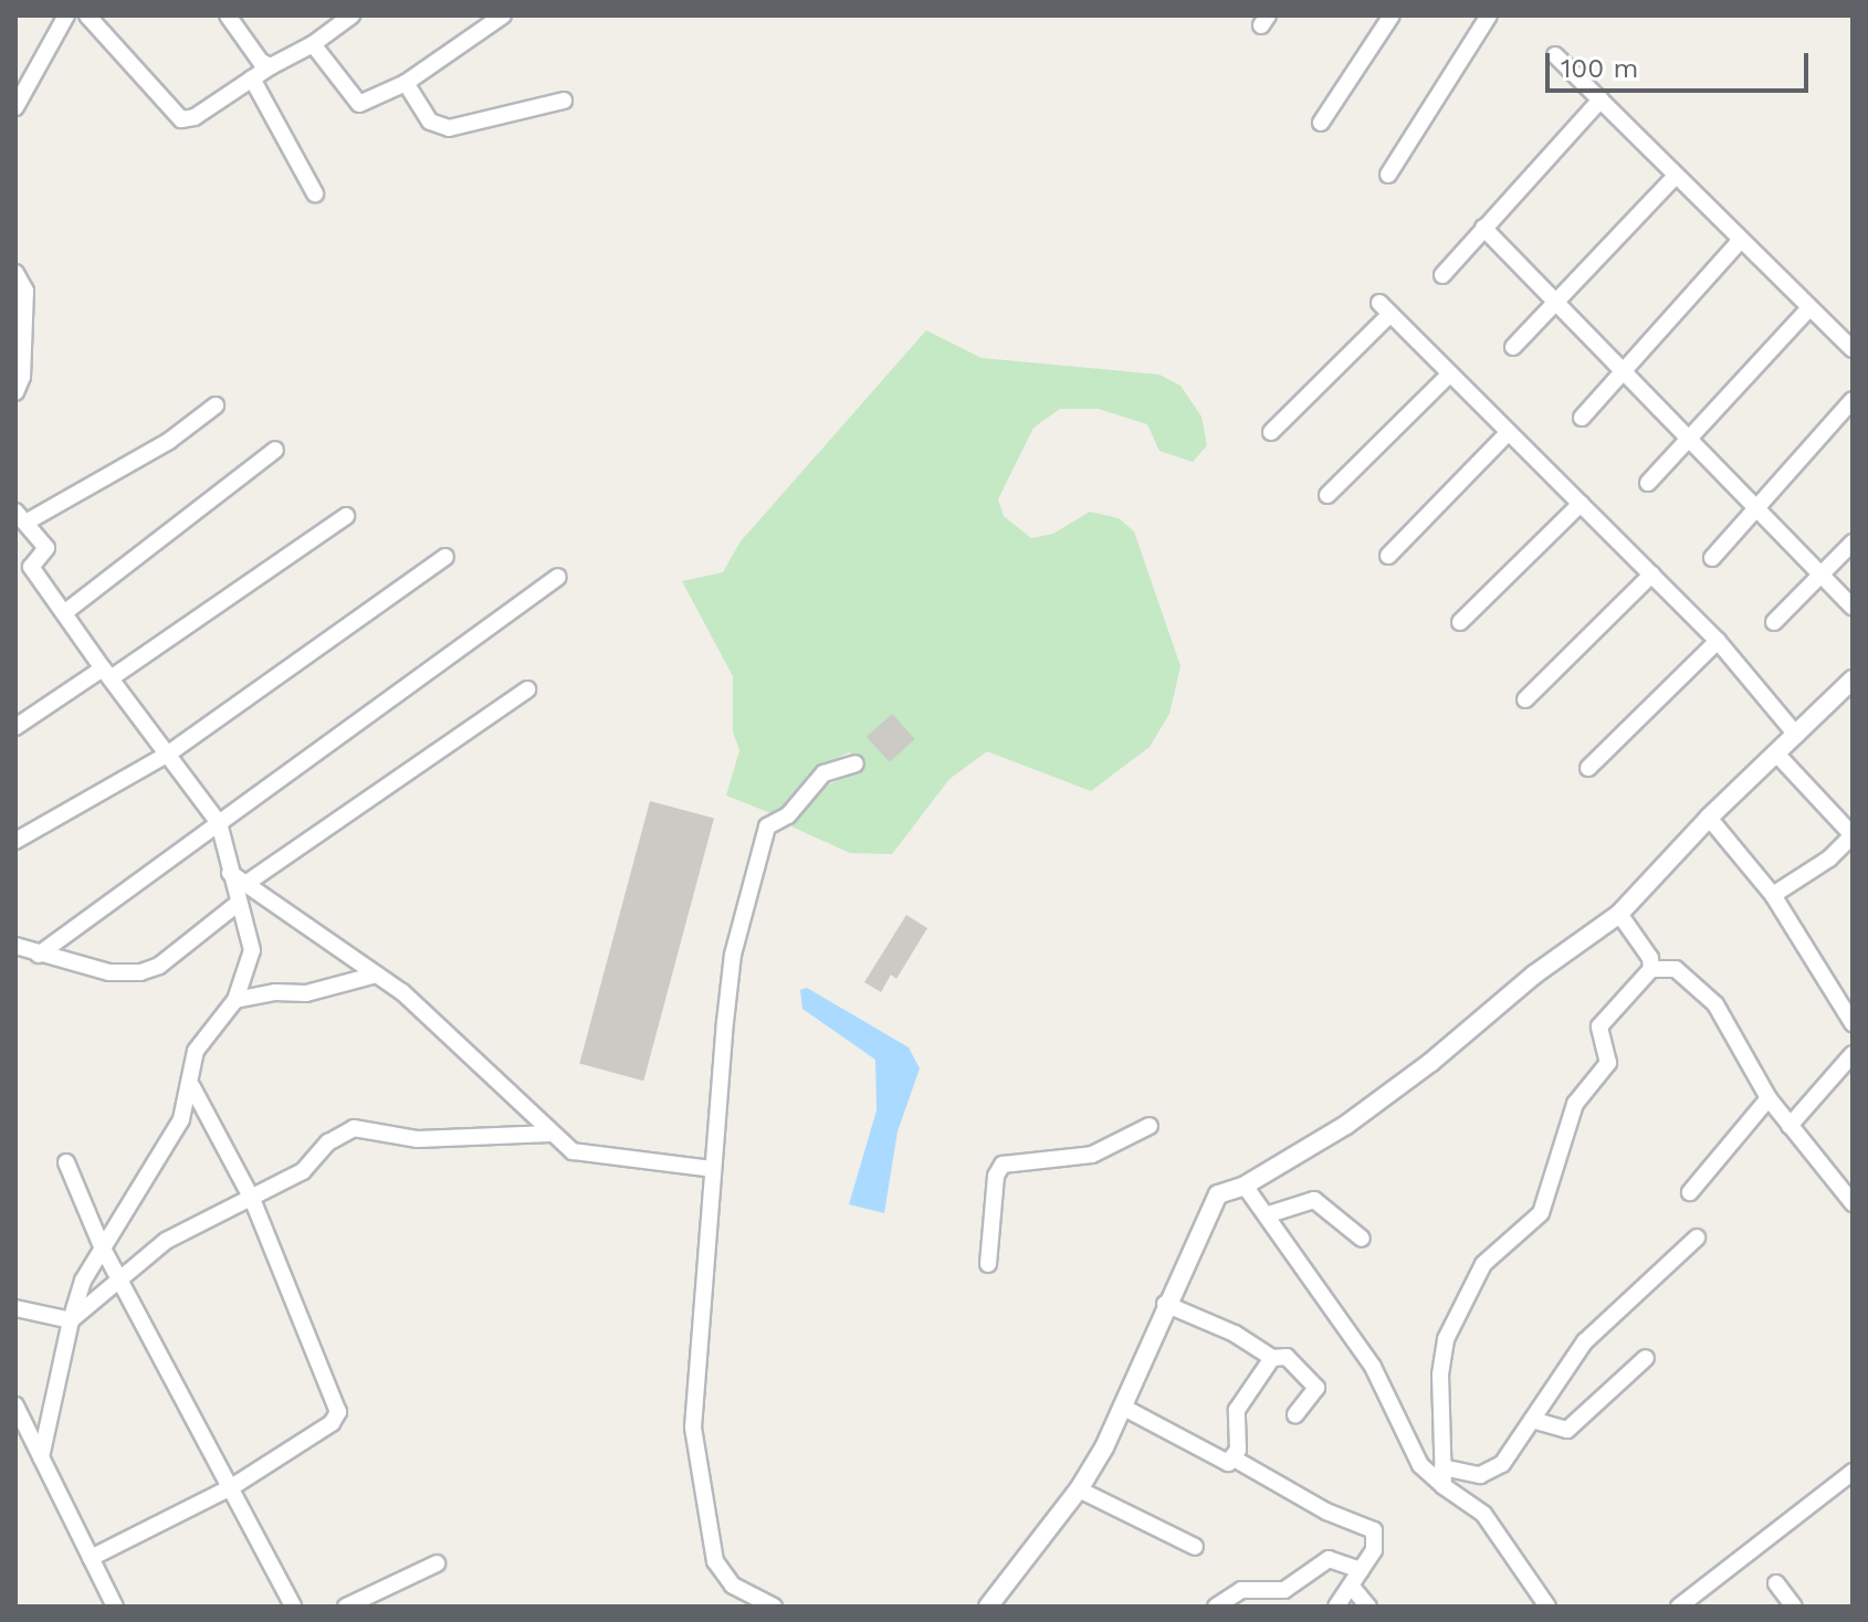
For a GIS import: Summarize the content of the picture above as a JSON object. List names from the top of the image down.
{
  "scale_bar": "100 m"
}
